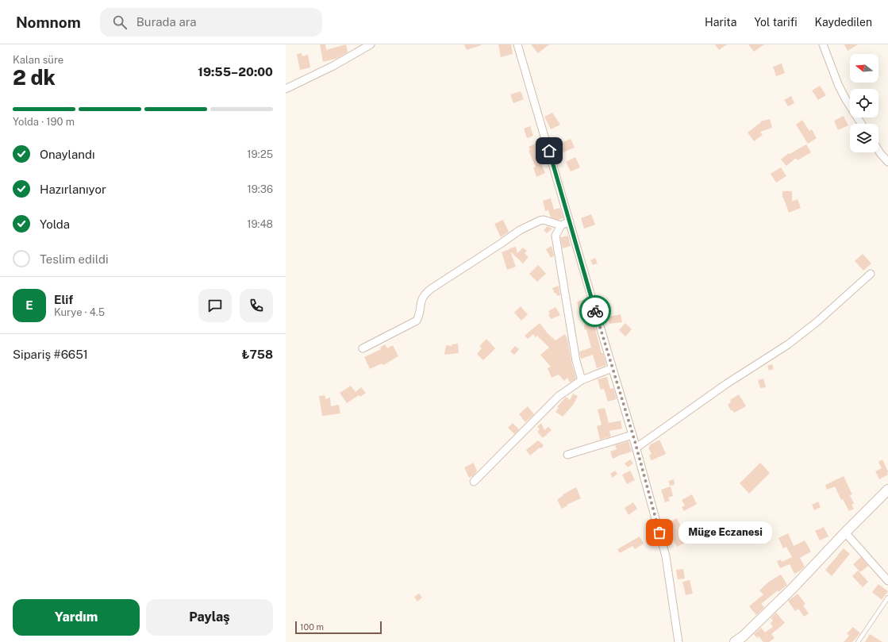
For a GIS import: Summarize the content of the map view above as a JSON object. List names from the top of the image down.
{
  "places": ["Müge Eczanesi"],
  "scale_bar": "100 m",
  "north": "left",
  "page": {
    "header": "Nomnom",
    "search": "Burada ara",
    "nav": ["Harita", "Yol tarifi", "Kaydedilen"],
    "heading": ["2 dk", "Kalan süre", "19:55–20:00"],
    "panel": [
      "Elif",
      "Kurye · 4.5",
      "Sipariş #6651",
      "₺758"
    ],
    "bar": "Yolda · 190 m",
    "list": [
      ["Onaylandı", "19:25"],
      ["Hazırlanıyor", "19:36"],
      ["Yolda", "19:48"],
      "Teslim edildi"
    ],
    "round": "E",
    "bubble": "Müge Eczanesi",
    "buttons": ["Yardım", "Paylaş"],
    "scale": "100 m"
  }
}
